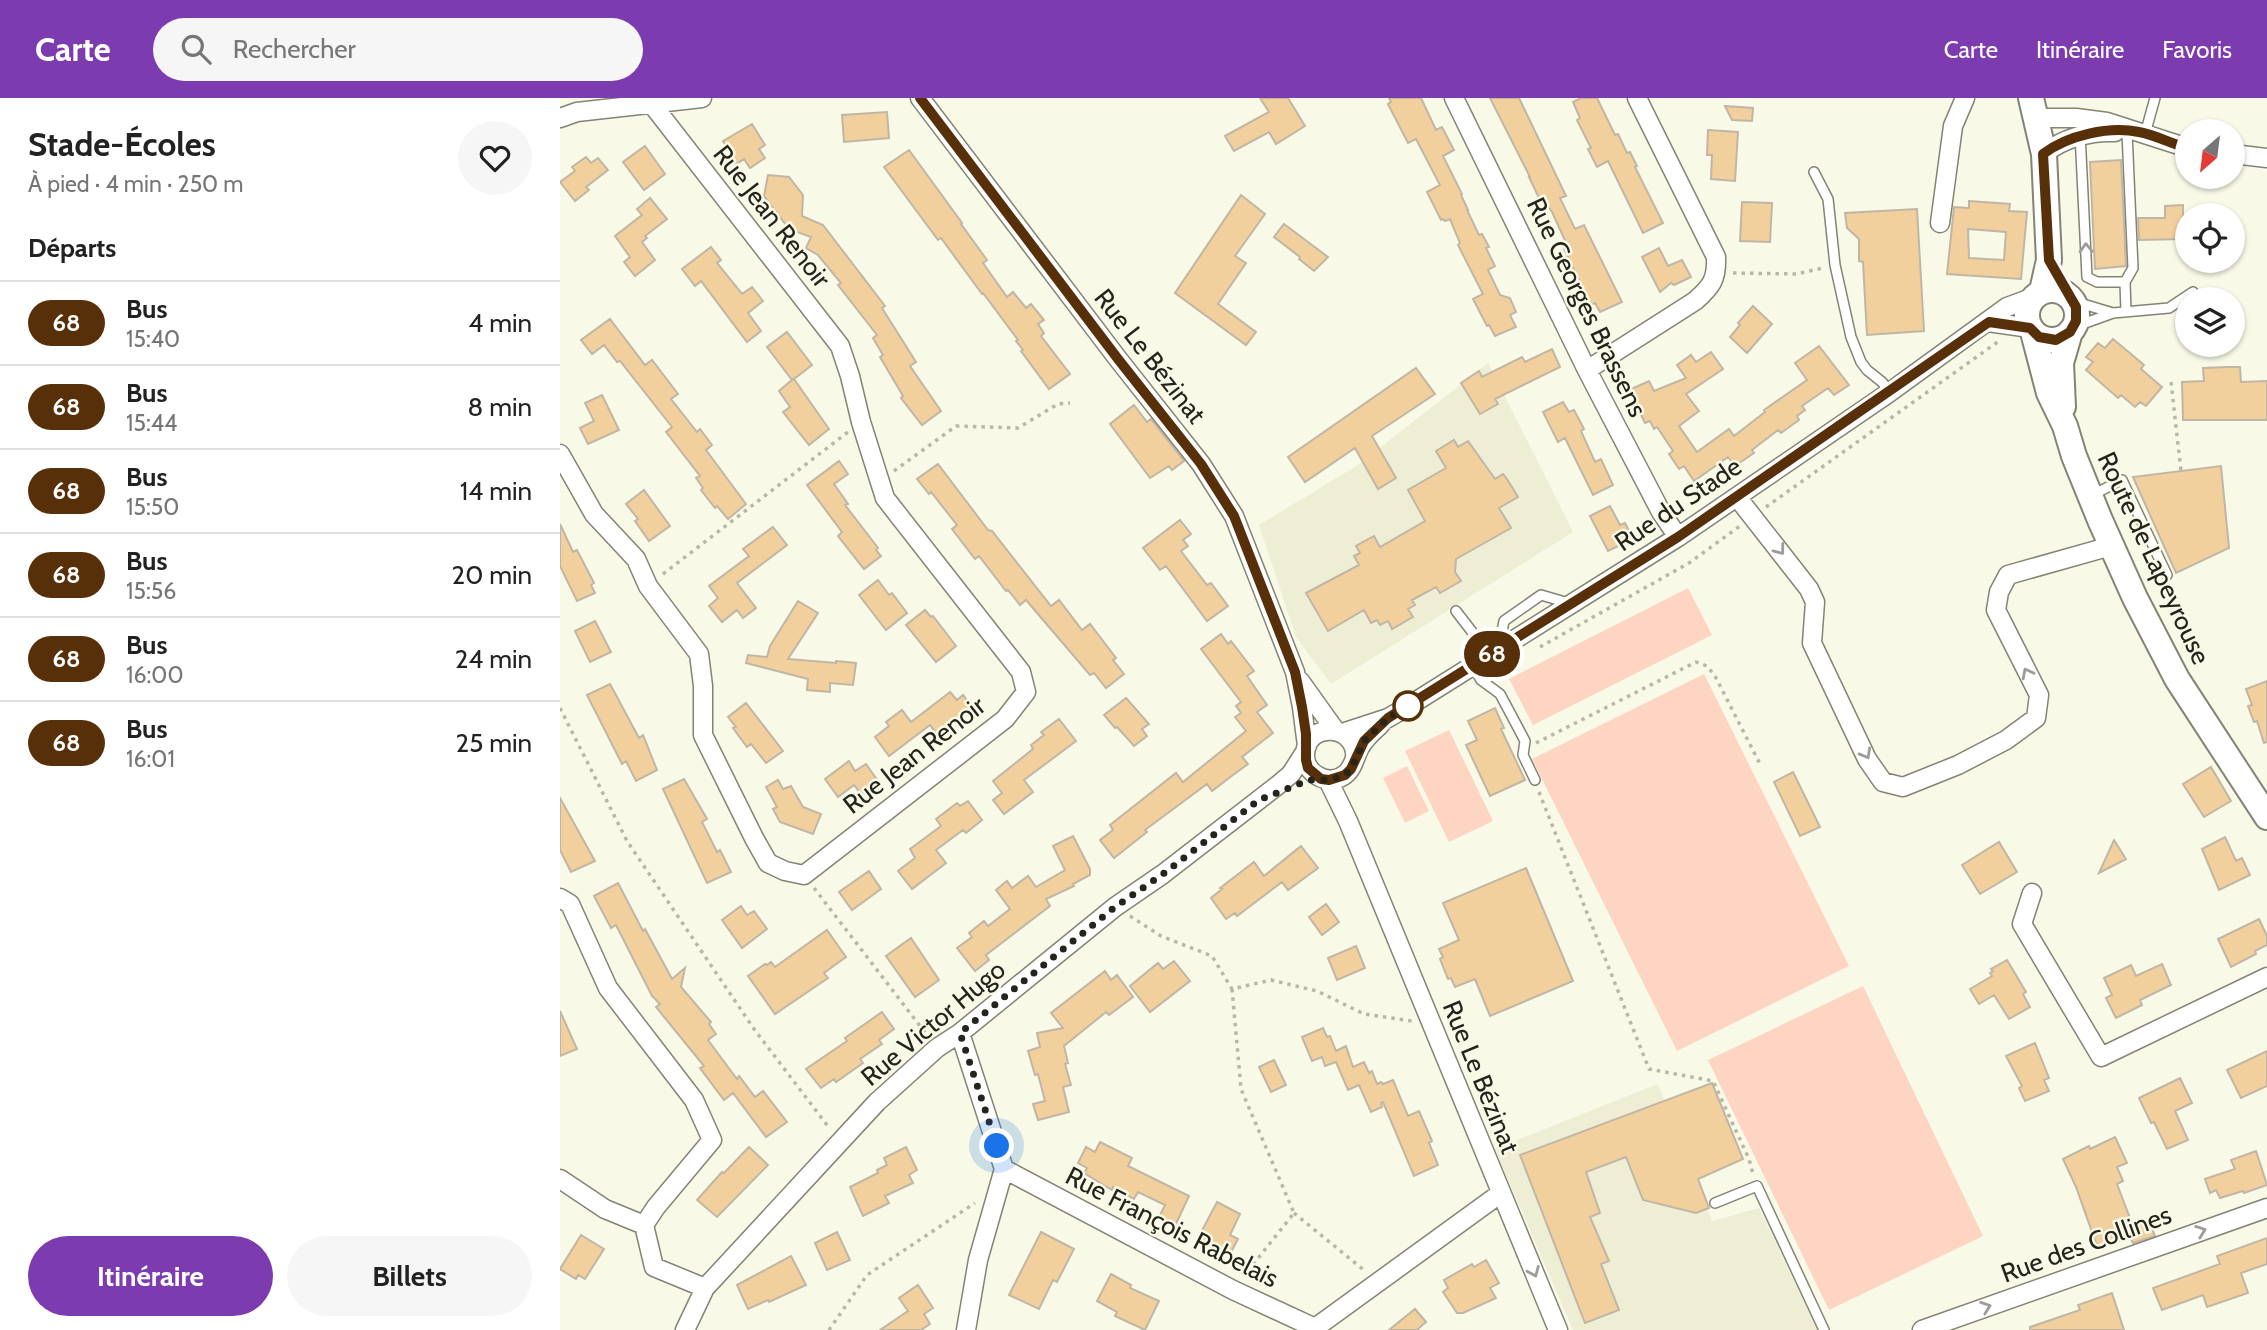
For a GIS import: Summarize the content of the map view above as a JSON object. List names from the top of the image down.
{
  "streets": {
    "street": [
      "Rue Jean Renoir",
      "Rue Georges Brassens",
      "Rue Le Bézinat",
      "Rue du Stade",
      "Route de Lapeyrouse",
      "Rue Victor Hugo",
      "Rue François Rabelais",
      "Rue des Collines"
    ]
  },
  "crossings": [
    ["Rue Georges Brassens", "Rue du Stade"],
    ["Rue Le Bézinat", "Rue du Stade"],
    ["Rue Le Bézinat", "Rue Victor Hugo"],
    ["Rue du Stade", "Route de Lapeyrouse"],
    ["Rue du Stade", "Rue Victor Hugo"]
  ],
  "one_way": ["Rue des Collines"],
  "lines": ["bus line 68"],
  "north": "bottom left",
  "page": {
    "header": "Carte",
    "search": "Rechercher",
    "nav": ["Carte", "Itinéraire", "Favoris"],
    "heading": [
      ["Stade-Écoles", "À pied · 4 min · 250 m"],
      "Départs"
    ],
    "on_map": "68",
    "list": [
      {
        "mark": "68",
        "name": "Bus",
        "note": "15:40",
        "value": "4 min"
      },
      {
        "mark": "68",
        "name": "Bus",
        "note": "15:44",
        "value": "8 min"
      },
      {
        "mark": "68",
        "name": "Bus",
        "note": "15:50",
        "value": "14 min"
      },
      {
        "mark": "68",
        "name": "Bus",
        "note": "15:56",
        "value": "20 min"
      },
      {
        "mark": "68",
        "name": "Bus",
        "note": "16:00",
        "value": "24 min"
      },
      {
        "mark": "68",
        "name": "Bus",
        "note": "16:01",
        "value": "25 min"
      }
    ],
    "buttons": ["Itinéraire", "Billets"]
  }
}
